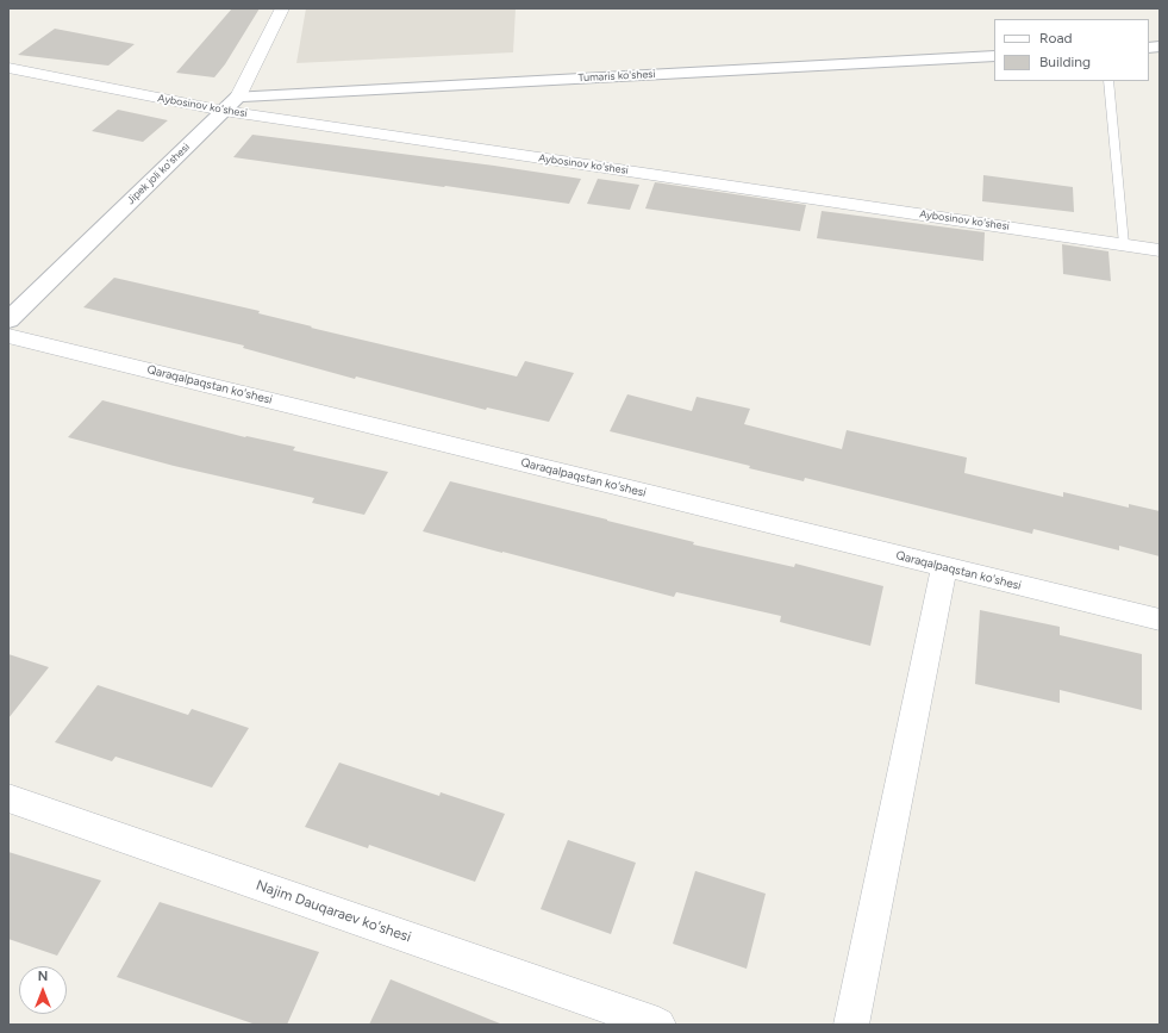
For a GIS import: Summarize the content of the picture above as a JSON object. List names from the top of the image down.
{
  "streets": {
    "street": [
      "Tumaris ko'shesi",
      "Aybosinov ko'shesi",
      "Jipek joli ko'shesi",
      "Qaraqalpaqstan ko'shesi",
      "Najim Dauqaraev ko'shesi"
    ]
  },
  "crossings": [
    ["Tumaris ko'shesi", "Jipek joli ko'shesi"],
    ["Aybosinov ko'shesi", "Jipek joli ko'shesi"]
  ],
  "legend": ["Road", "Building"],
  "north": "top"
}
